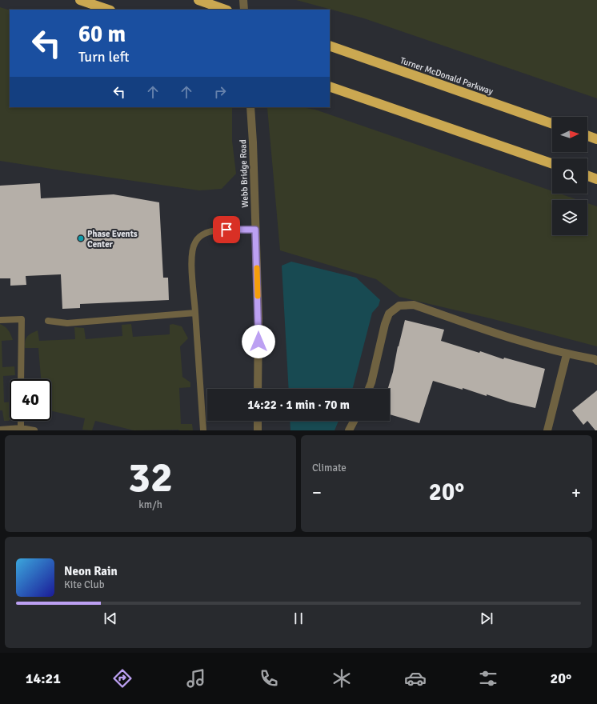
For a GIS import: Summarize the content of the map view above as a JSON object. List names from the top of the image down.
{
  "streets": {
    "highway": ["Turner McDonald Parkway"],
    "street": ["Webb Bridge Road"]
  },
  "places": ["Phase Events Center"],
  "north": "right",
  "page": {
    "turn": ["60 m", "Turn left"],
    "limit": "40",
    "trip": "14:22 · 1 min · 70 m",
    "tile": [
      ["32", "km/h"],
      "Climate"
    ],
    "heat": ["−", "20°", "+"],
    "song": ["Neon Rain", "Kite Club"],
    "tabs": ["14:21", "20°"]
  }
}
